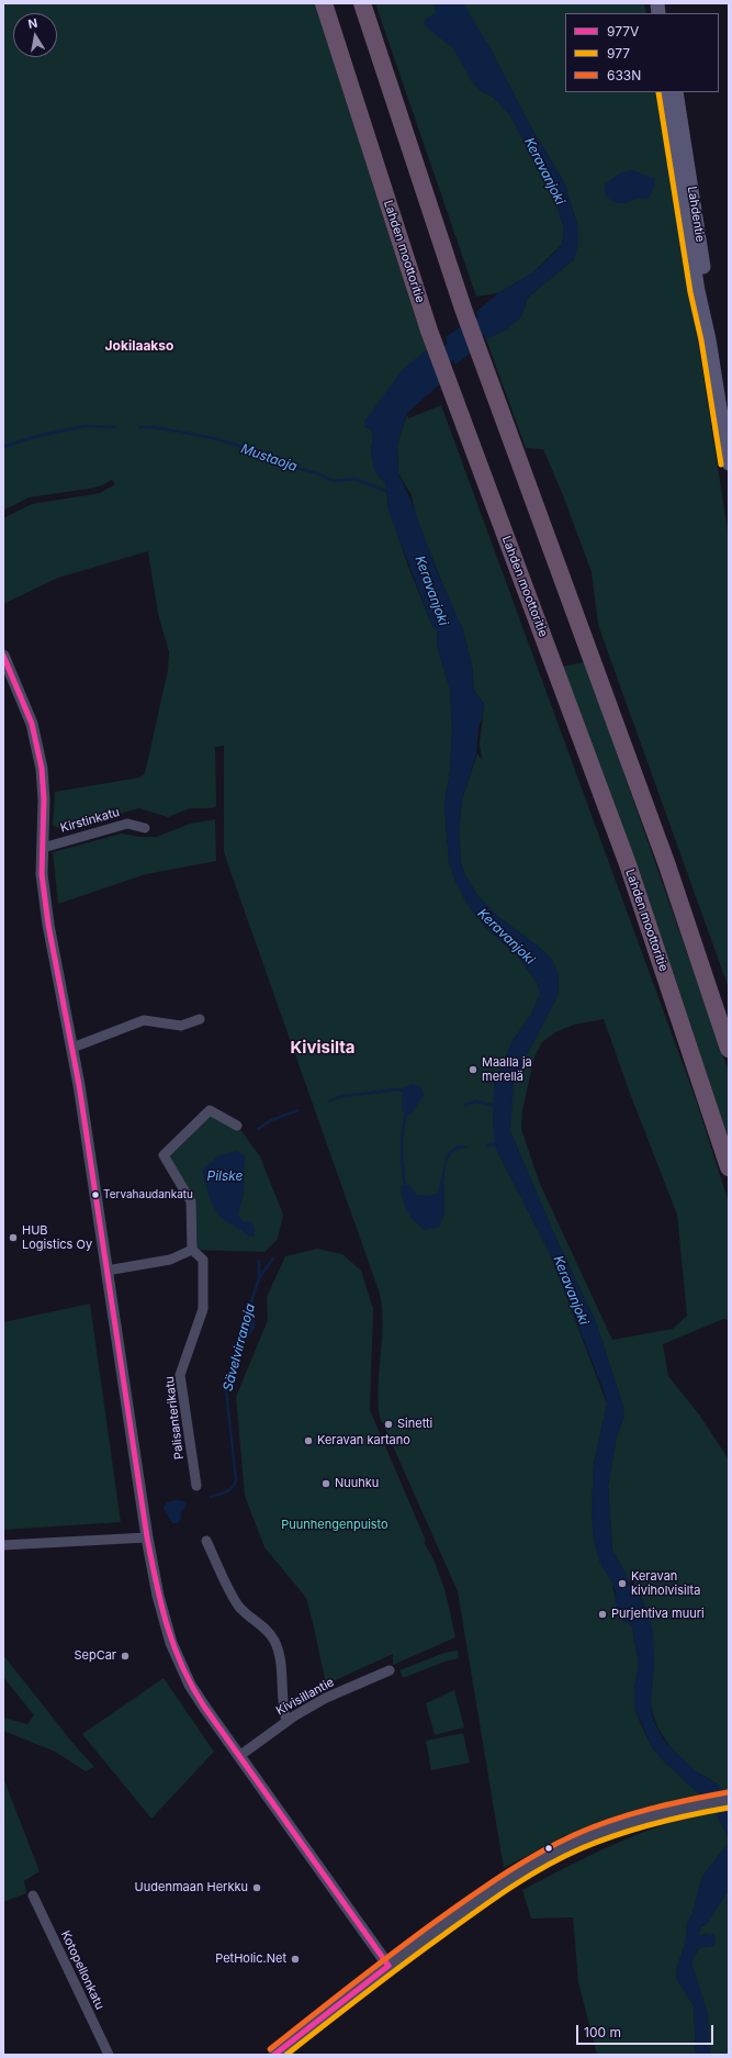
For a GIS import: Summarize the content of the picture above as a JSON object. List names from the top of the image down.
{
  "streets": {
    "highway": ["Lahden moottoritie"],
    "main road": ["Lahdentie"],
    "street": [
      "Kirstinkatu",
      "Palisanterikatu",
      "Kivisillantie",
      "Kotopellonkatu"
    ]
  },
  "districts": ["Jokilaakso", "Kivisilta"],
  "water": [
    "Keravanjoki",
    "Mustaoja",
    "Pilske",
    "Sävelvirranoja"
  ],
  "parks": ["Puunhengenpuisto"],
  "places": [
    "Maalla ja merellä",
    "Tervahaudankatu",
    "HUB Logistics Oy",
    "Sinetti",
    "Keravan kartano",
    "Nuuhku",
    "Keravan kiviholvisilta",
    "Purjehtiva muuri",
    "SepCar",
    "Uudenmaan Herkku",
    "PetHolic.Net"
  ],
  "lines": ["transit line 977", "transit line 977V", "transit line 633N"],
  "legend": ["977V", "977", "633N"],
  "scale_bar": "100 m",
  "north": "top"
}
